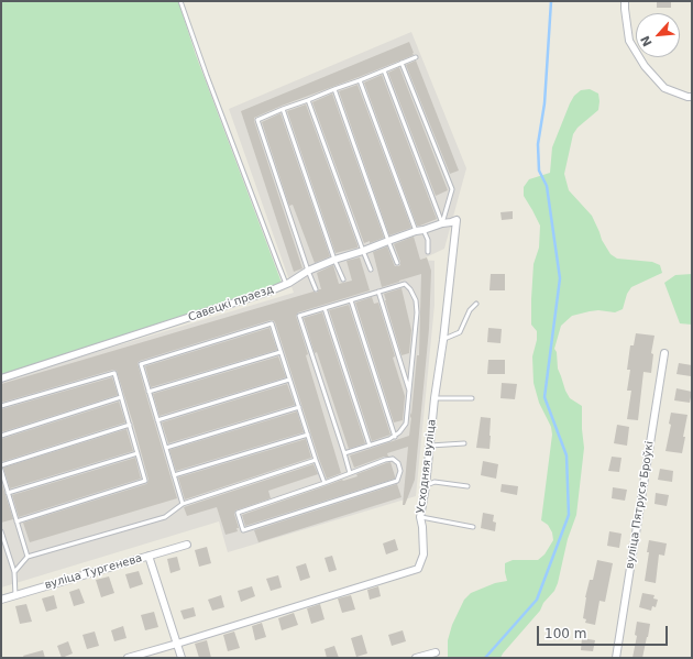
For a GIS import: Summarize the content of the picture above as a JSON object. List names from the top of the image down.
{
  "streets": {
    "street": [
      "Савецкі праезд",
      "Усходняя вуліца",
      "вуліца Пятруся Броўкі",
      "вуліца Тургенева"
    ]
  },
  "crossings": [
    ["Савецкі праезд", "Усходняя вуліца"]
  ],
  "scale_bar": "100 m",
  "north": "bottom left"
}
